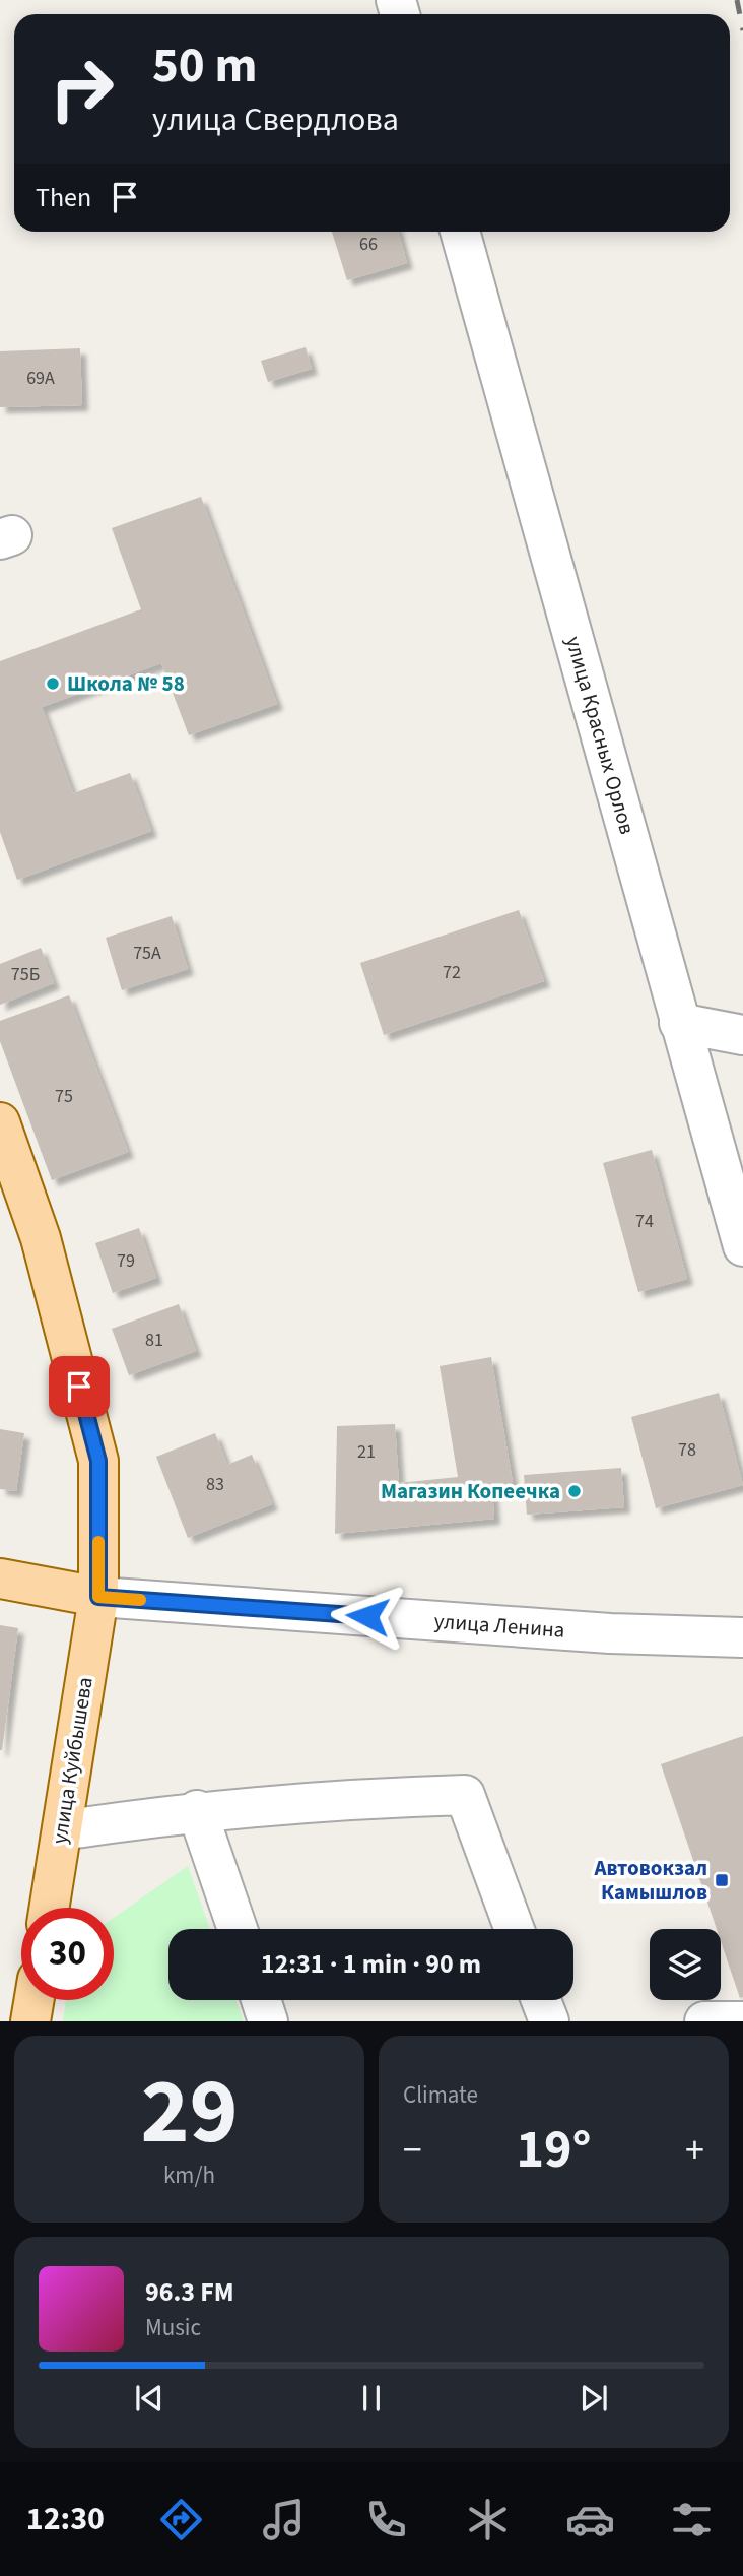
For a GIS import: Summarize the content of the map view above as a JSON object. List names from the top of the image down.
{
  "streets": {
    "main road": ["улица Ленина", "улица Куйбышева"],
    "street": ["улица Красных Орлов"]
  },
  "crossings": [
    ["улица Ленина", "улица Куйбышева"]
  ],
  "places": {
    "other": ["Школа № 58", "Магазин Копеечка"],
    "transit": ["Автовокзал Камышлов"]
  },
  "house_numbers": [
    "66",
    "69А",
    "75А",
    "72",
    "75Б",
    "75",
    "74",
    "79",
    "81",
    "78",
    "21",
    "83"
  ],
  "page": {
    "turn": ["50 m", "улица Свердлова"],
    "then": "Then",
    "limit": "30",
    "trip": "12:31 · 1 min · 90 m",
    "tile": [
      ["29", "km/h"],
      "Climate"
    ],
    "heat": ["−", "19°", "+"],
    "song": ["96.3 FM", "Music"],
    "tabs": "12:30"
  }
}
